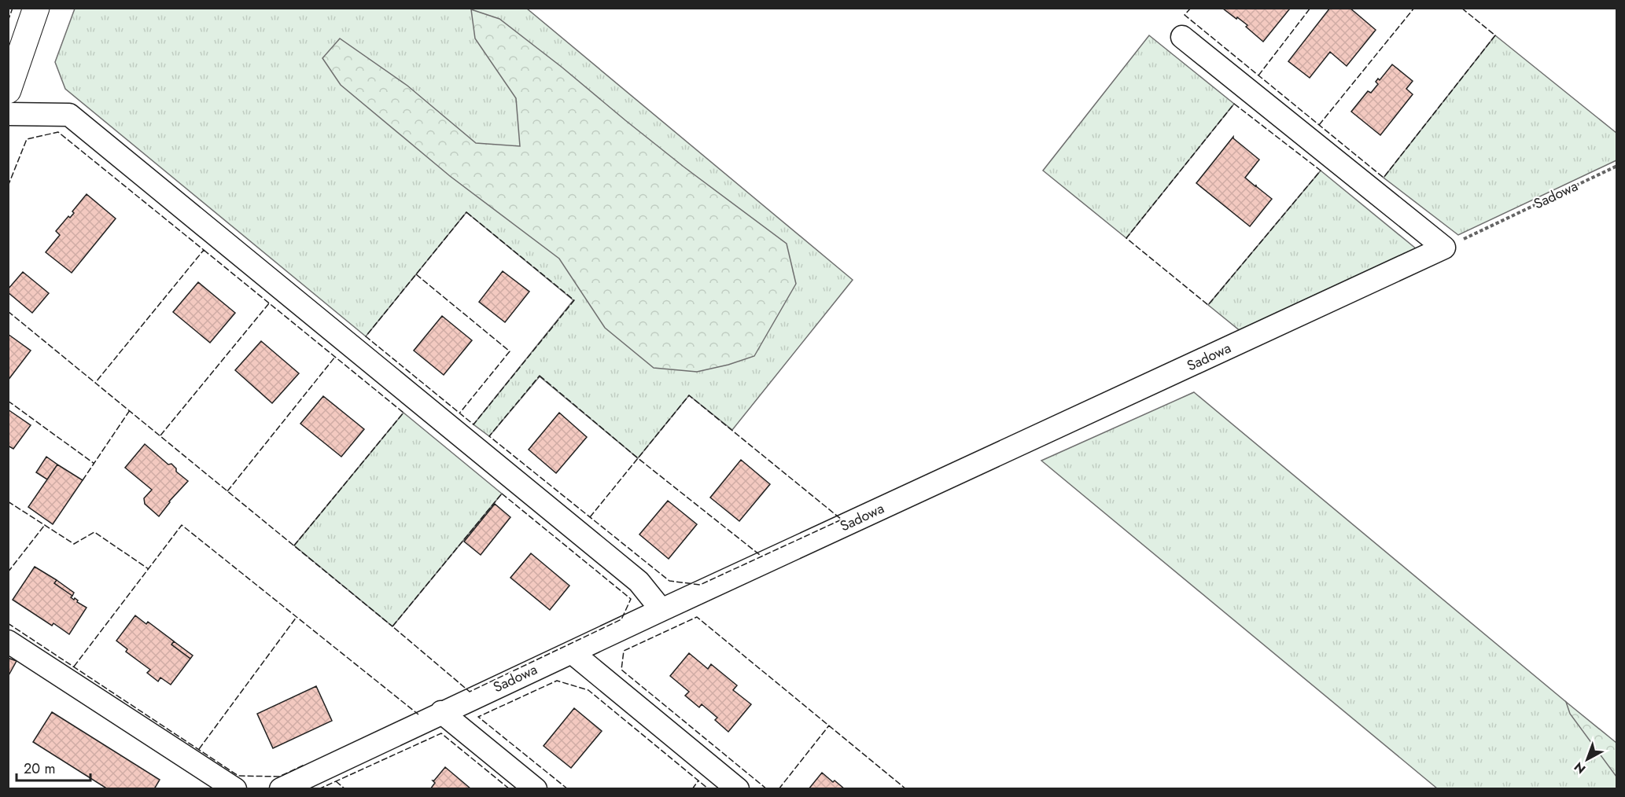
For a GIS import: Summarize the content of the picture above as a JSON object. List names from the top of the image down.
{
  "streets": {
    "street": ["Sadowa"]
  },
  "scale_bar": "20 m",
  "north": "bottom left"
}
